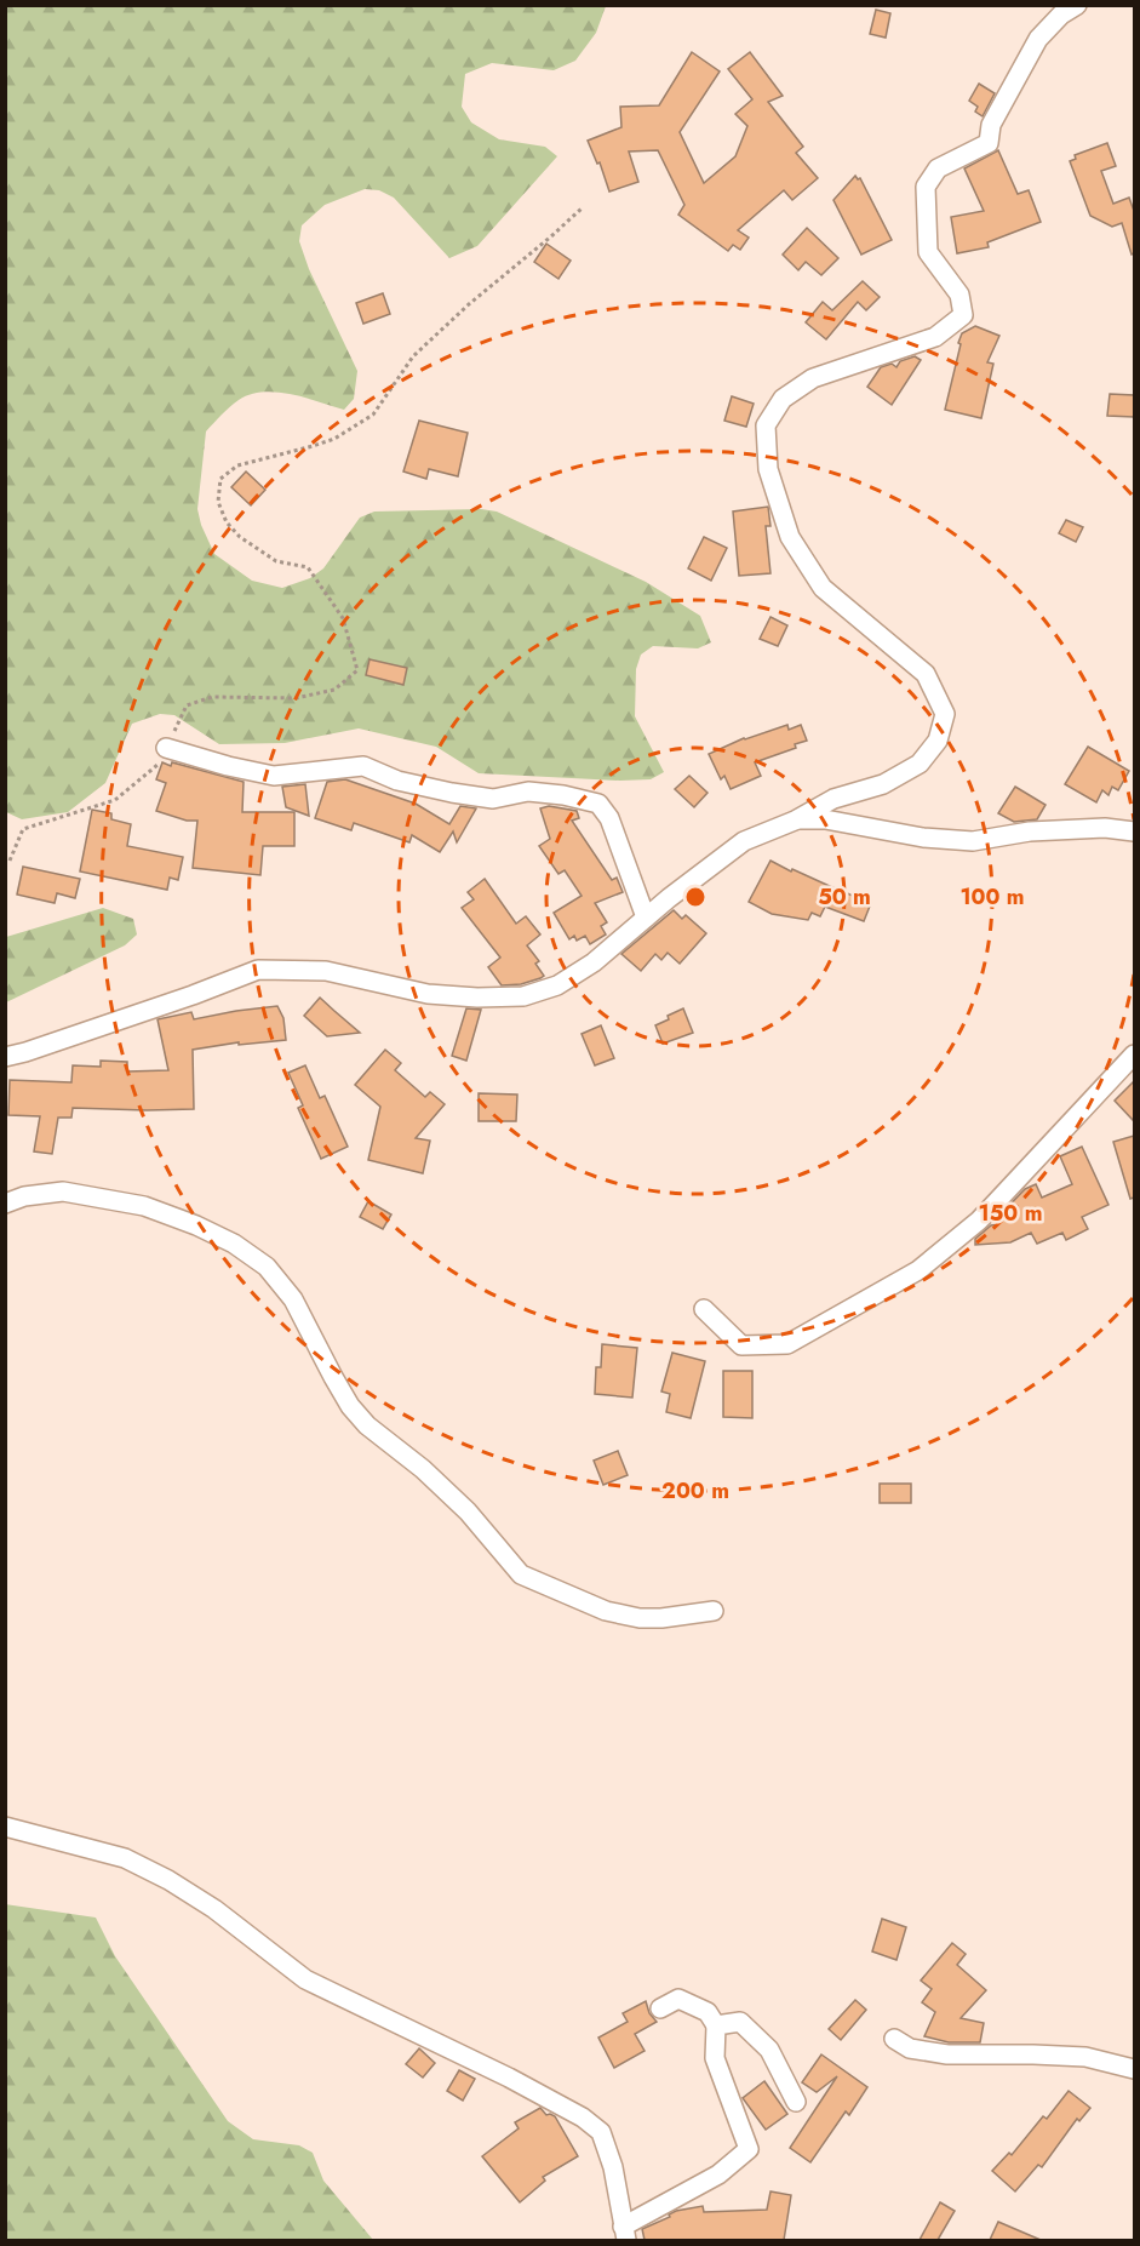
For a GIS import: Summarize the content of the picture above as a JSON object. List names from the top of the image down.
{
  "rings": [
    "50 m",
    "100 m",
    "150 m",
    "200 m"
  ]
}
